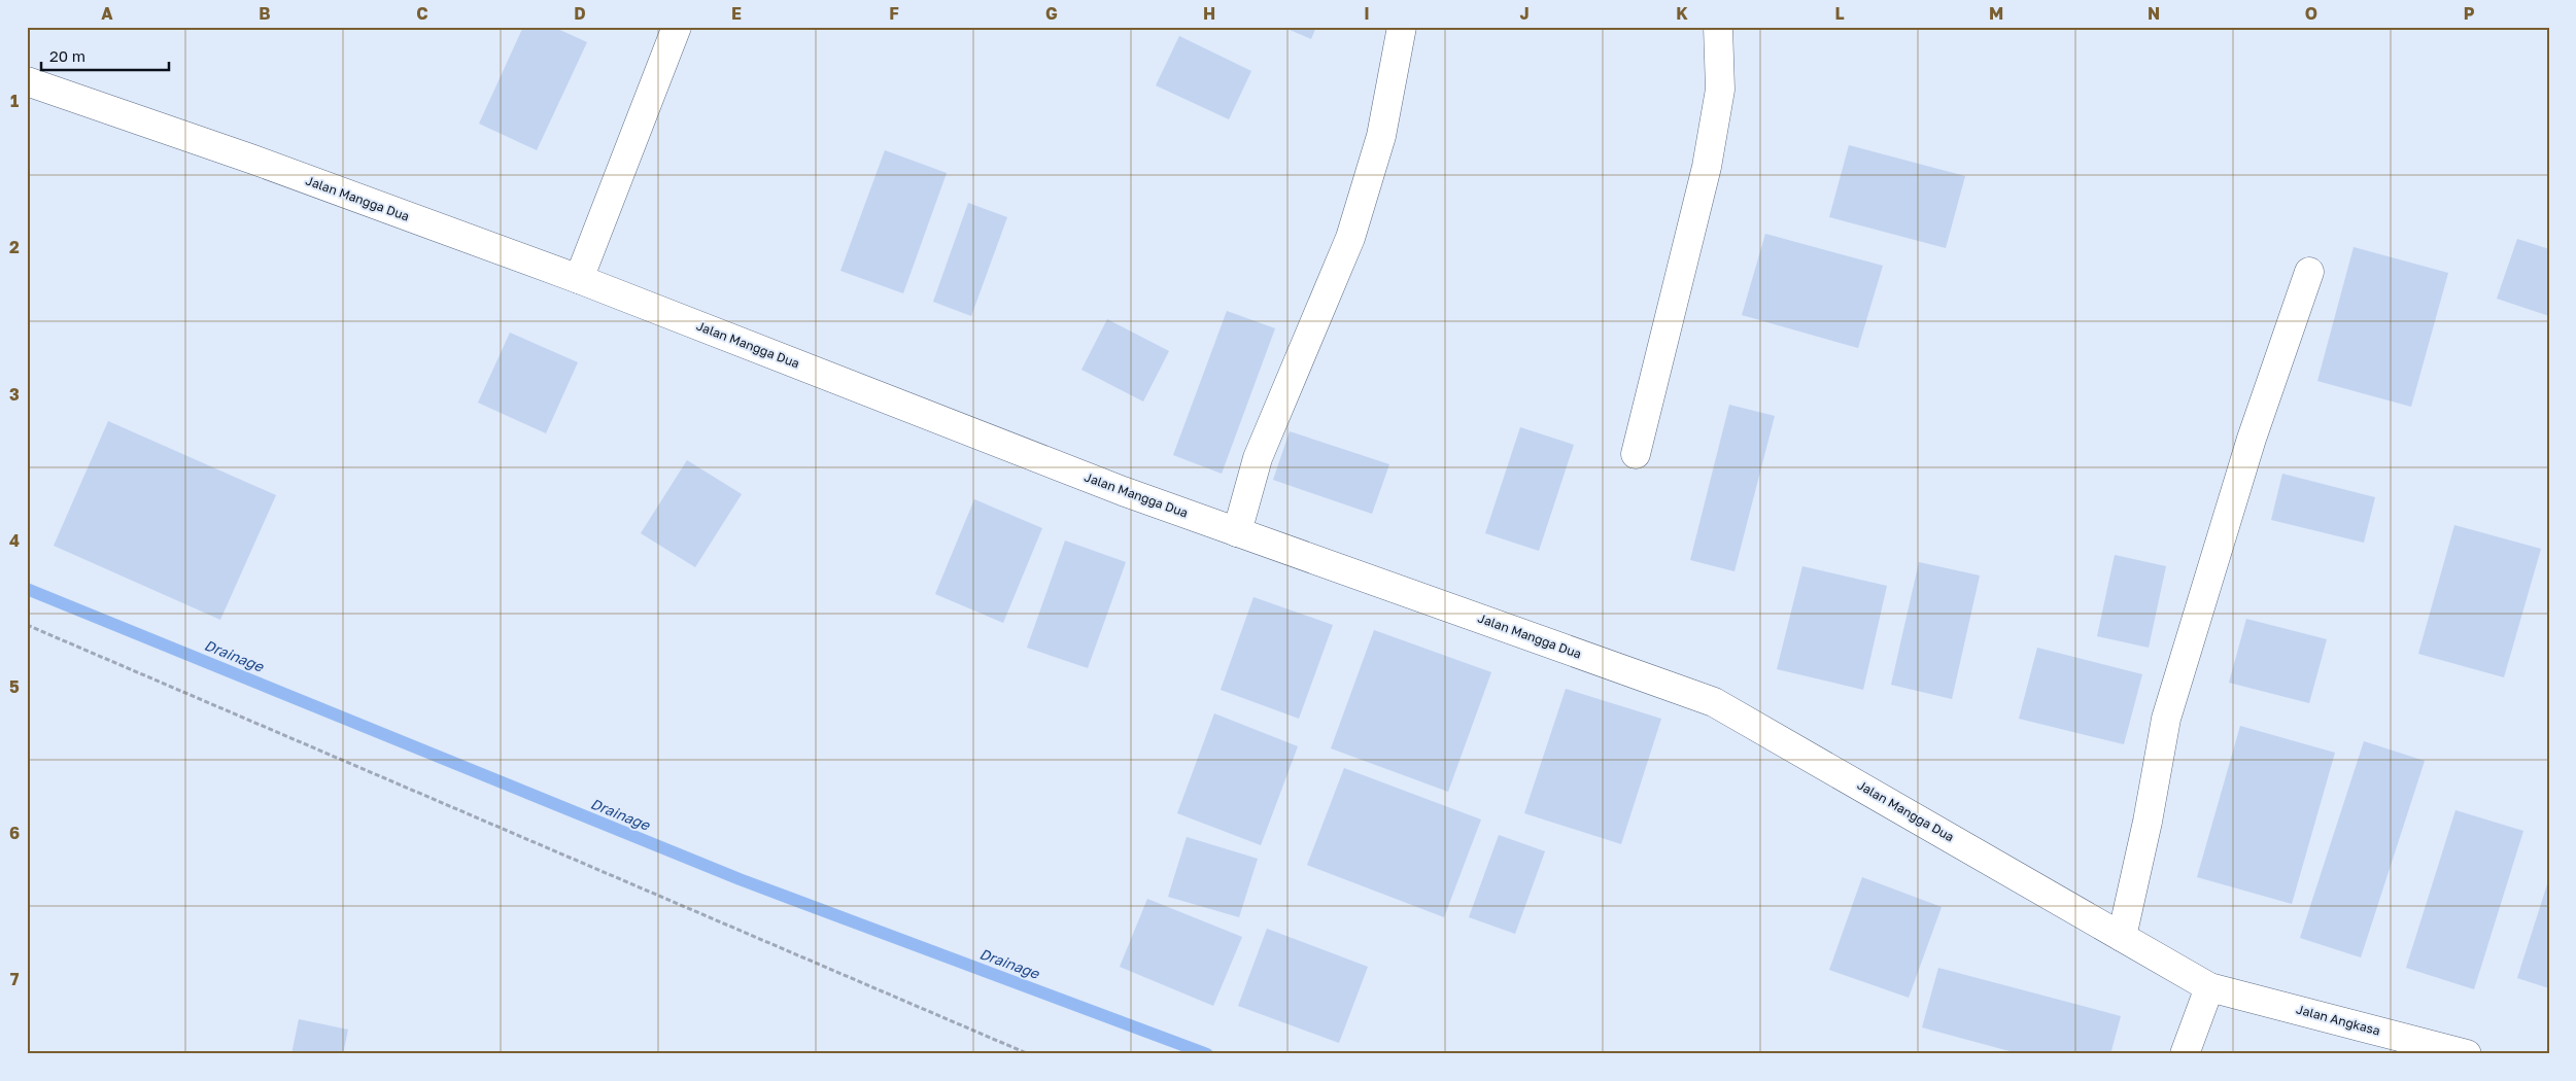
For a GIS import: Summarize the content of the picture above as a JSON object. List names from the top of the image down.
{
  "streets": {
    "street": ["Jalan Mangga Dua", "Jalan Angkasa"]
  },
  "crossings": [
    ["Jalan Mangga Dua", "Jalan Angkasa"]
  ],
  "water": ["Drainage"],
  "scale_bar": "20 m",
  "grid": {
    "columns": [
      "A",
      "B",
      "C",
      "D",
      "E",
      "F",
      "G",
      "H",
      "I",
      "J",
      "K",
      "L",
      "M",
      "N",
      "O",
      "P"
    ],
    "rows": [
      "1",
      "2",
      "3",
      "4",
      "5",
      "6",
      "7"
    ]
  }
}
